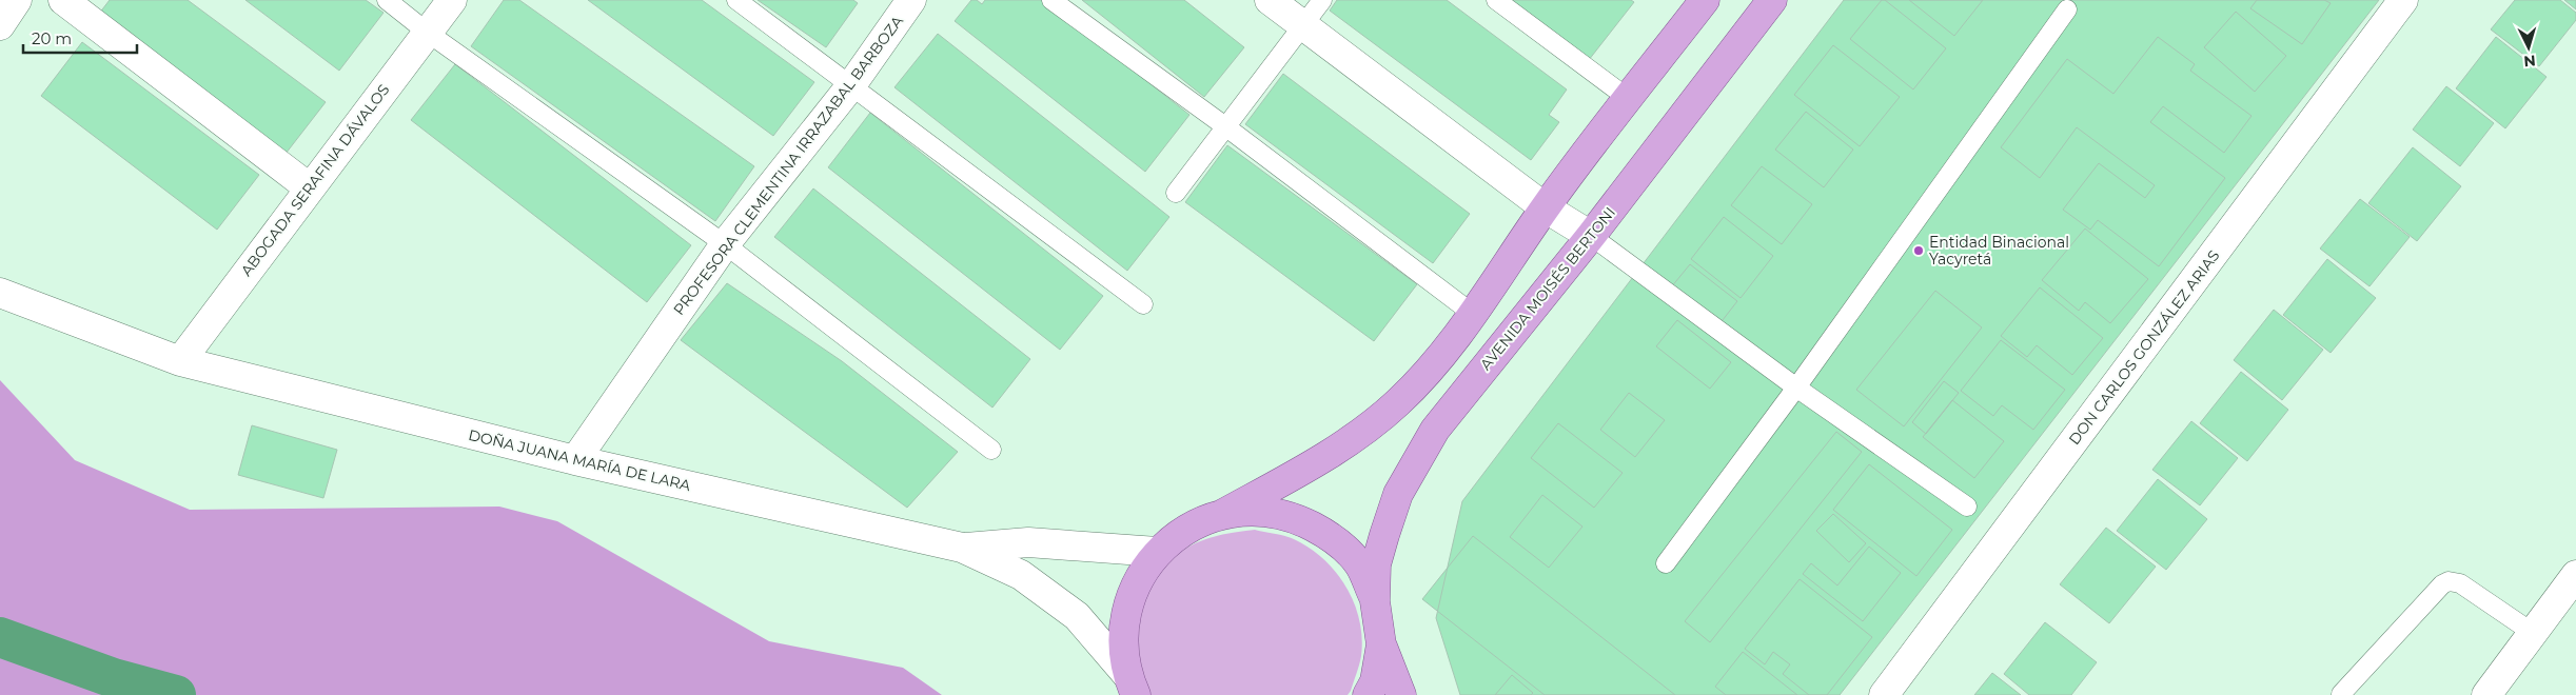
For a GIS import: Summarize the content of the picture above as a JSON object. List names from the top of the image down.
{
  "streets": {
    "main road": ["AVENIDA MOISÉS BERTONI"],
    "street": [
      "PROFESORA CLEMENTINA IRRAZABAL BARBOZA",
      "ABOGADA SERAFINA DÁVALOS",
      "DON CARLOS GONZÁLEZ ARIAS",
      "DOÑA JUANA MARÍA DE LARA"
    ]
  },
  "crossings": [
    ["PROFESORA CLEMENTINA IRRAZABAL BARBOZA", "DOÑA JUANA MARÍA DE LARA"],
    ["ABOGADA SERAFINA DÁVALOS", "DOÑA JUANA MARÍA DE LARA"],
    ["AVENIDA MOISÉS BERTONI", "DOÑA JUANA MARÍA DE LARA"]
  ],
  "places": ["Entidad Binacional Yacyretá"],
  "scale_bar": "20 m",
  "north": "bottom"
}
